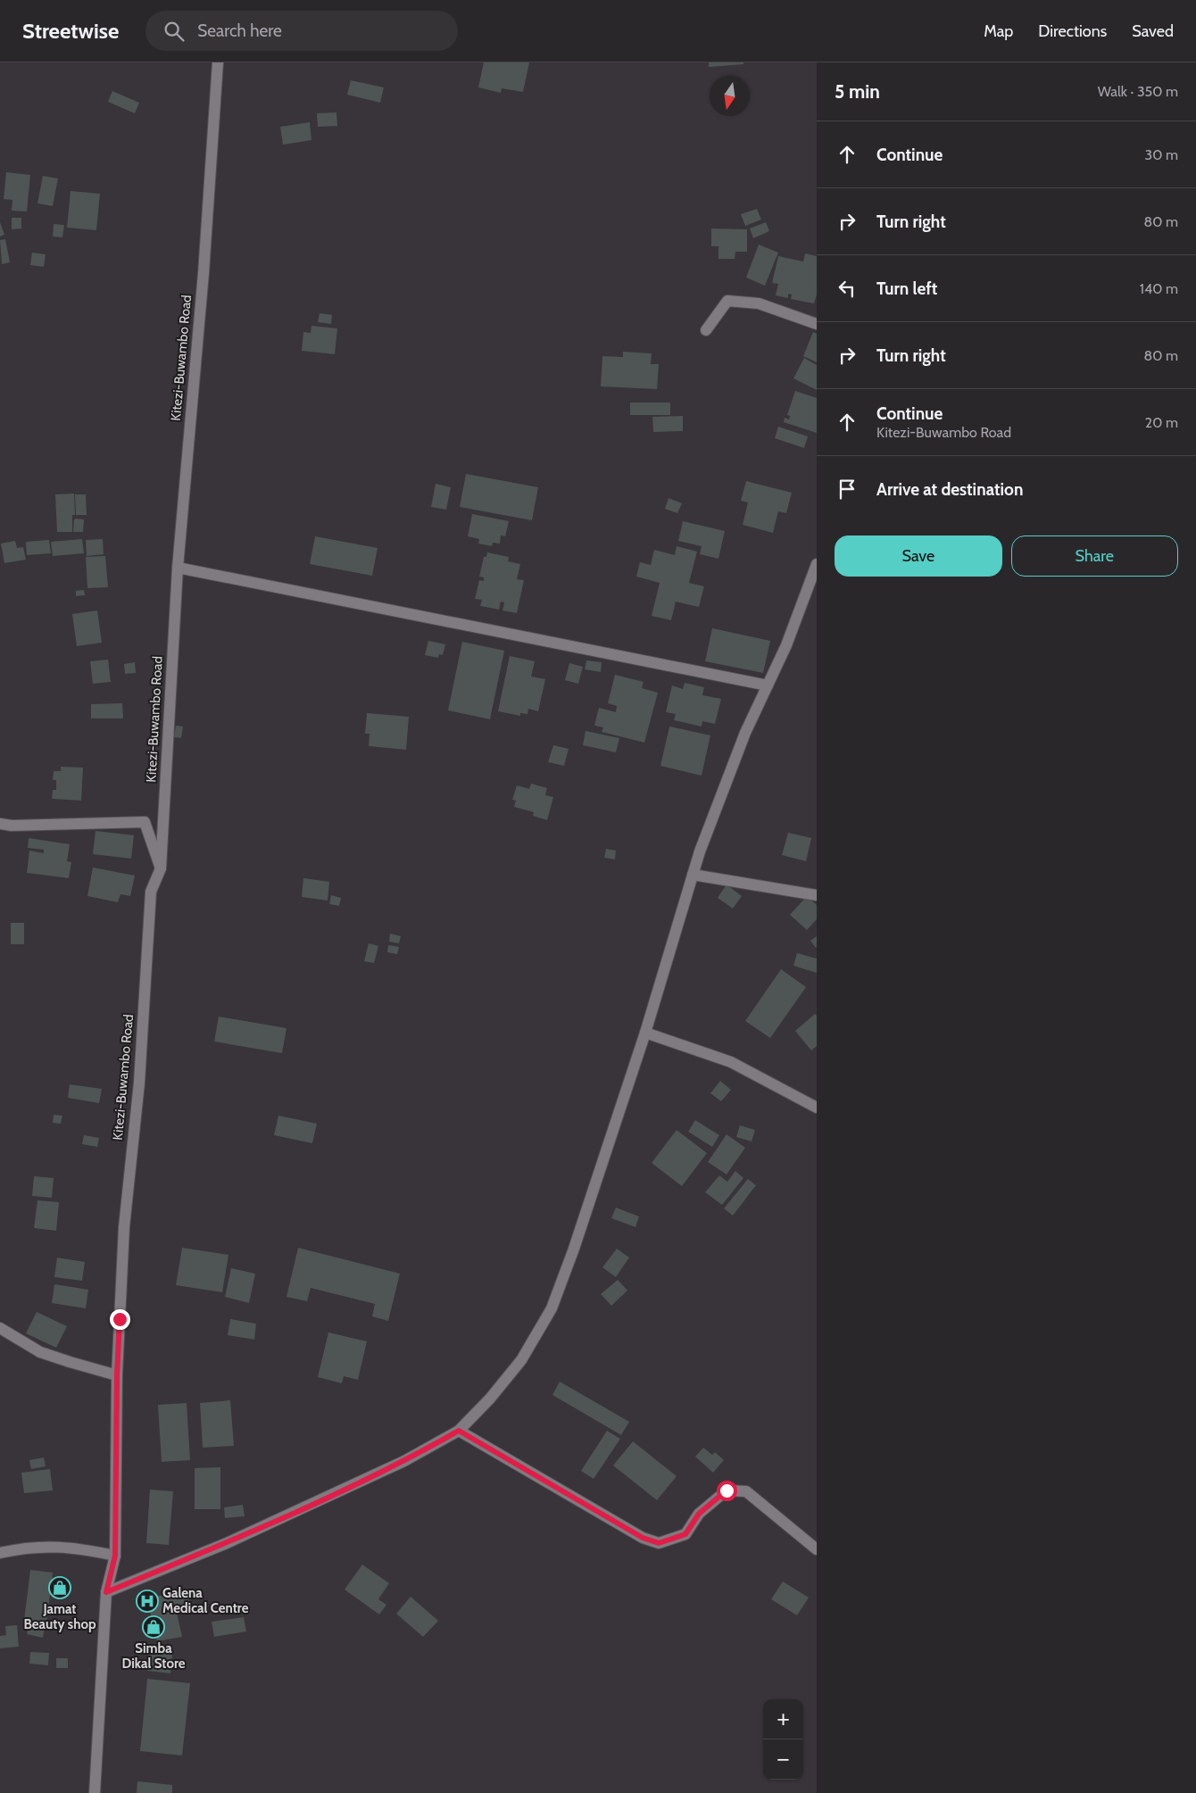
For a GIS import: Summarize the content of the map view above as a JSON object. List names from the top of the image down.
{
  "streets": {
    "street": ["Kitezi-Buwambo Road"]
  },
  "places": {
    "shop": ["Jamat Beauty shop", "Simba Dikal Store"],
    "hospital": ["Galena Medical Centre"]
  },
  "north": "bottom",
  "page": {
    "header": "Streetwise",
    "search": "Search here",
    "nav": ["Map", "Directions", "Saved"],
    "heading": ["5 min", "Walk · 350 m"],
    "list": [
      ["Continue", "30 m"],
      ["Turn right", "80 m"],
      ["Turn left", "140 m"],
      ["Turn right", "80 m"],
      ["Continue", "Kitezi-Buwambo Road", "20 m"],
      "Arrive at destination"
    ],
    "buttons": ["Save", "Share"],
    "map_buttons": ["+", "−"]
  }
}
